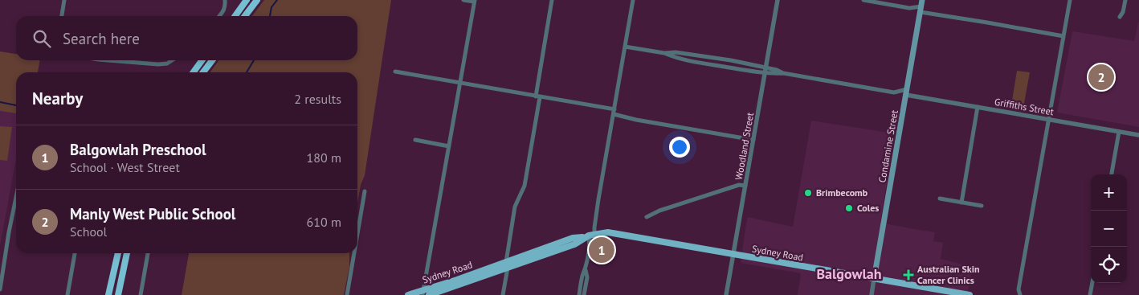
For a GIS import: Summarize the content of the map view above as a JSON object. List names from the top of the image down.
{
  "streets": {
    "main road": ["Condamine Street", "Sydney Road"],
    "street": ["Griffiths Street", "Woodland Street"]
  },
  "crossings": [
    ["Griffiths Street", "Woodland Street"],
    ["Griffiths Street", "Condamine Street"],
    ["Woodland Street", "Sydney Road"],
    ["Condamine Street", "Sydney Road"]
  ],
  "districts": ["Balgowlah"],
  "places": {
    "other": ["Brimbecomb", "Coles"],
    "health": ["Australian Skin Cancer Clinics"]
  },
  "page": {
    "search": "Search here",
    "pins": ["2", "1"],
    "heading": ["Nearby", "2 results"],
    "list": [
      {
        "mark": "1",
        "name": "Balgowlah Preschool",
        "note": "School · West Street",
        "value": "180 m"
      },
      {
        "mark": "2",
        "name": "Manly West Public School",
        "note": "School",
        "value": "610 m"
      }
    ],
    "map_buttons": ["+", "−"]
  }
}
